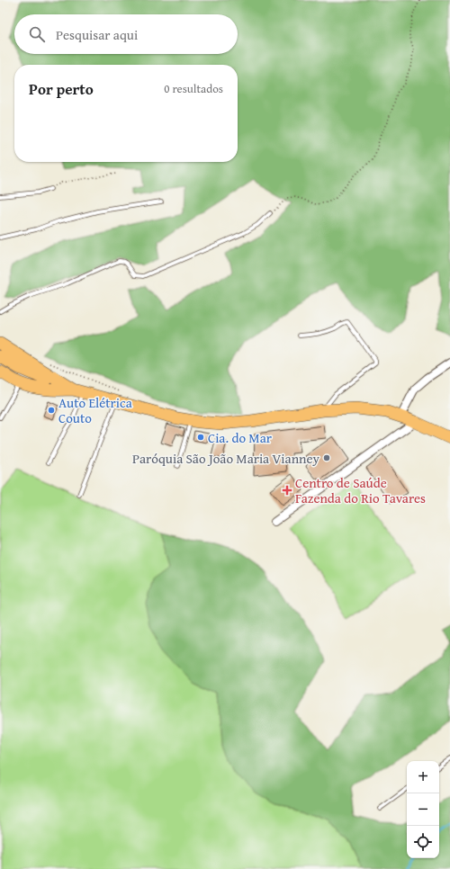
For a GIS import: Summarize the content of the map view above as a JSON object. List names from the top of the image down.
{
  "places": {
    "other": ["Auto Elétrica Couto", "Cia. do Mar", "Paróquia São João Maria Vianney"],
    "health": ["Centro de Saúde Fazenda do Rio Tavares"]
  },
  "page": {
    "search": "Pesquisar aqui",
    "heading": ["Por perto", "0 resultados"],
    "map_buttons": ["+", "−"]
  }
}
